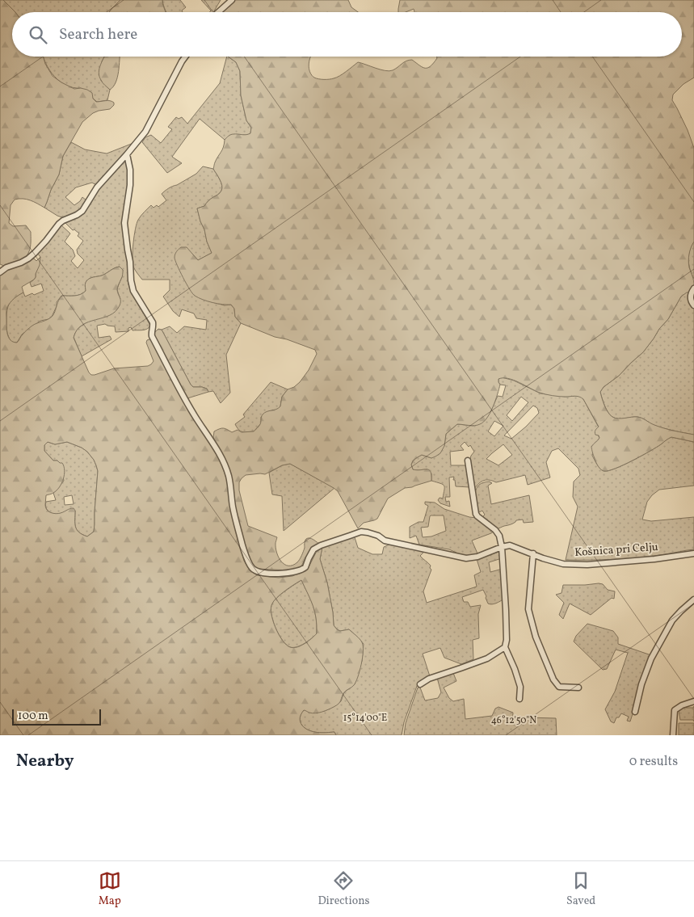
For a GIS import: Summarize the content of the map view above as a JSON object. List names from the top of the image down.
{
  "streets": {
    "street": ["Košnica pri Celju"]
  },
  "scale_bar": "100 m",
  "page": {
    "search": "Search here",
    "scale": "100 m",
    "heading": ["Nearby", "0 results"],
    "nav": ["Map", "Directions", "Saved"]
  },
  "coordinates": ["15°14'00\"E", "46°12'50\"N"]
}
